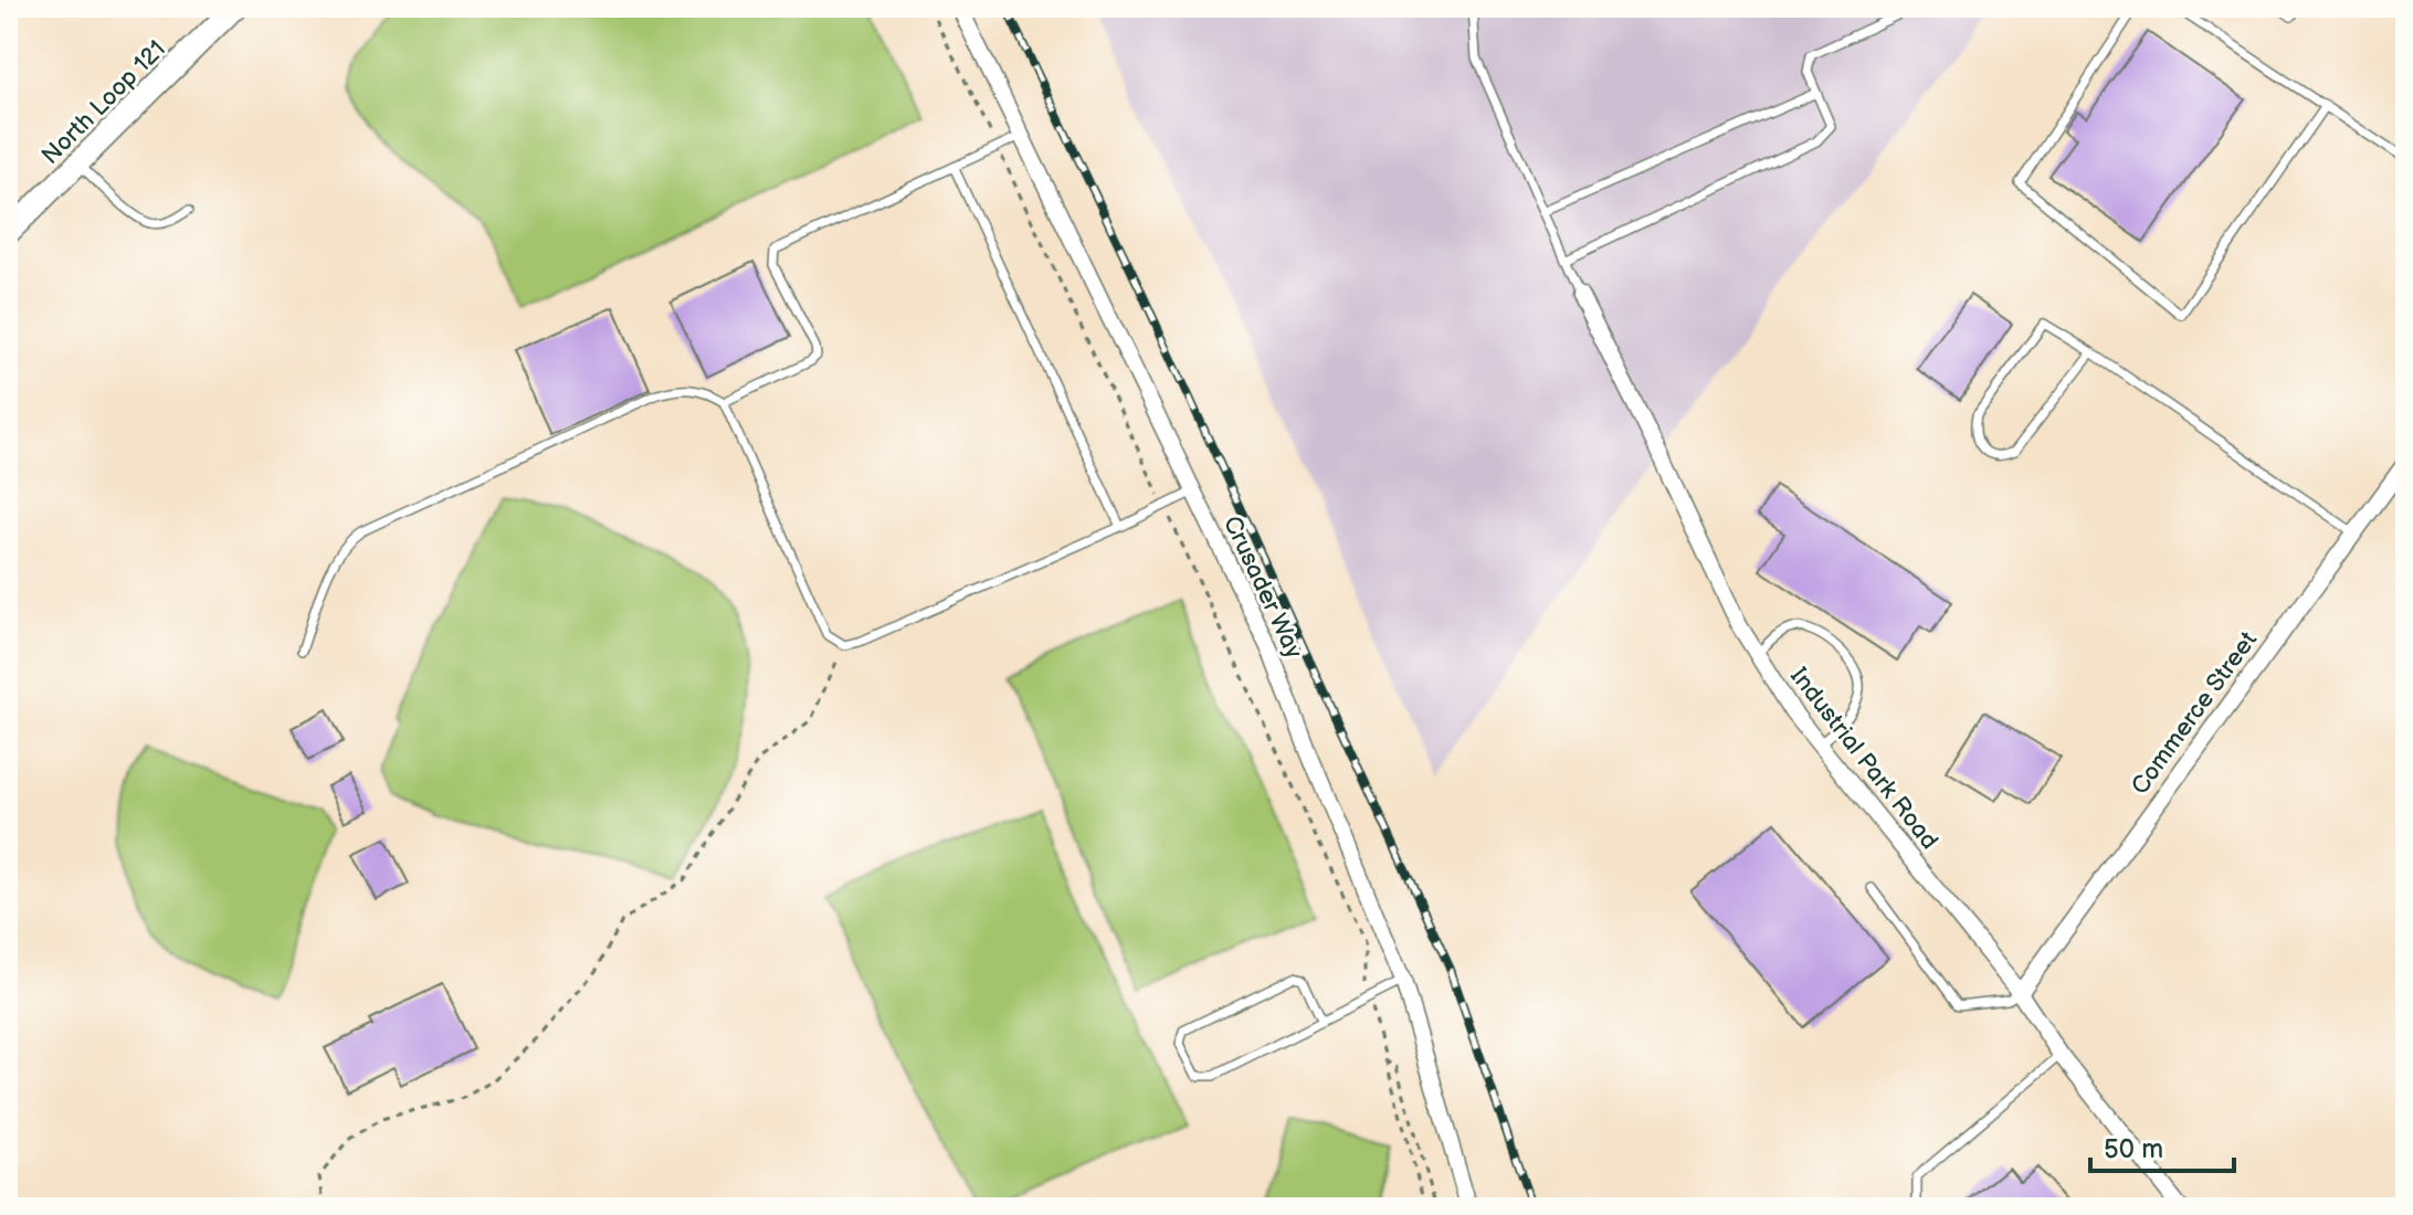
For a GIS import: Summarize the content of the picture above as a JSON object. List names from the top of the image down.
{
  "streets": {
    "main road": ["North Loop 121"],
    "street": ["Crusader Way", "Commerce Street", "Industrial Park Road"]
  },
  "crossings": [
    ["Commerce Street", "Industrial Park Road"]
  ],
  "scale_bar": "50 m"
}
